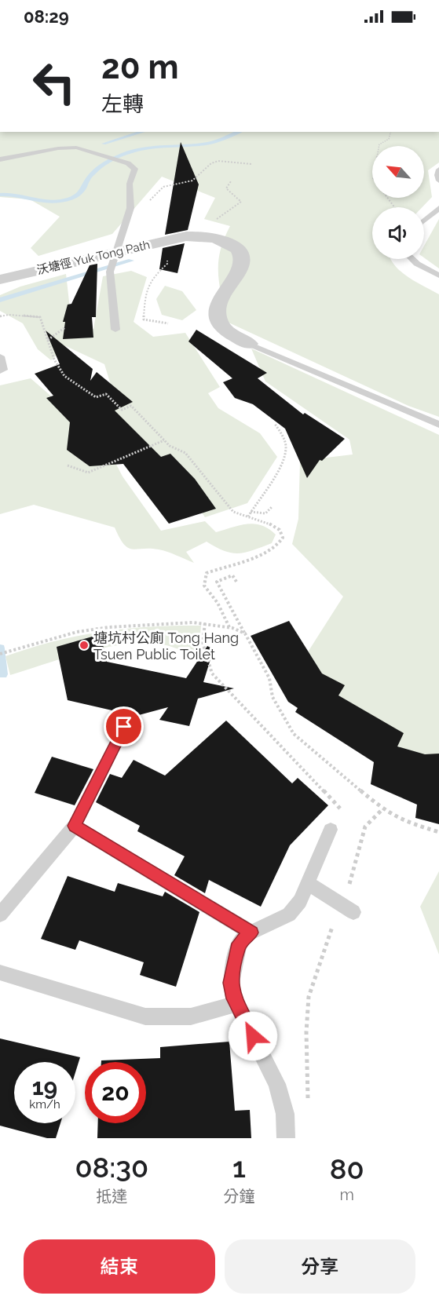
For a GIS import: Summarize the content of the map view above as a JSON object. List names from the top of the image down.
{
  "streets": {
    "street": ["沃塘徑 Yuk Tong Path"]
  },
  "places": ["塘坑村公廁 Tong Hang Tsuen Public Toilet"],
  "north": "top left",
  "page": {
    "status": "08:29",
    "turn": ["20 m", "左轉"],
    "speed": "19 km/h",
    "limit": "20",
    "eta": [
      "08:30",
      "抵達",
      "1",
      "分鐘",
      "80",
      "m"
    ],
    "buttons": ["結束", "分享"]
  }
}
